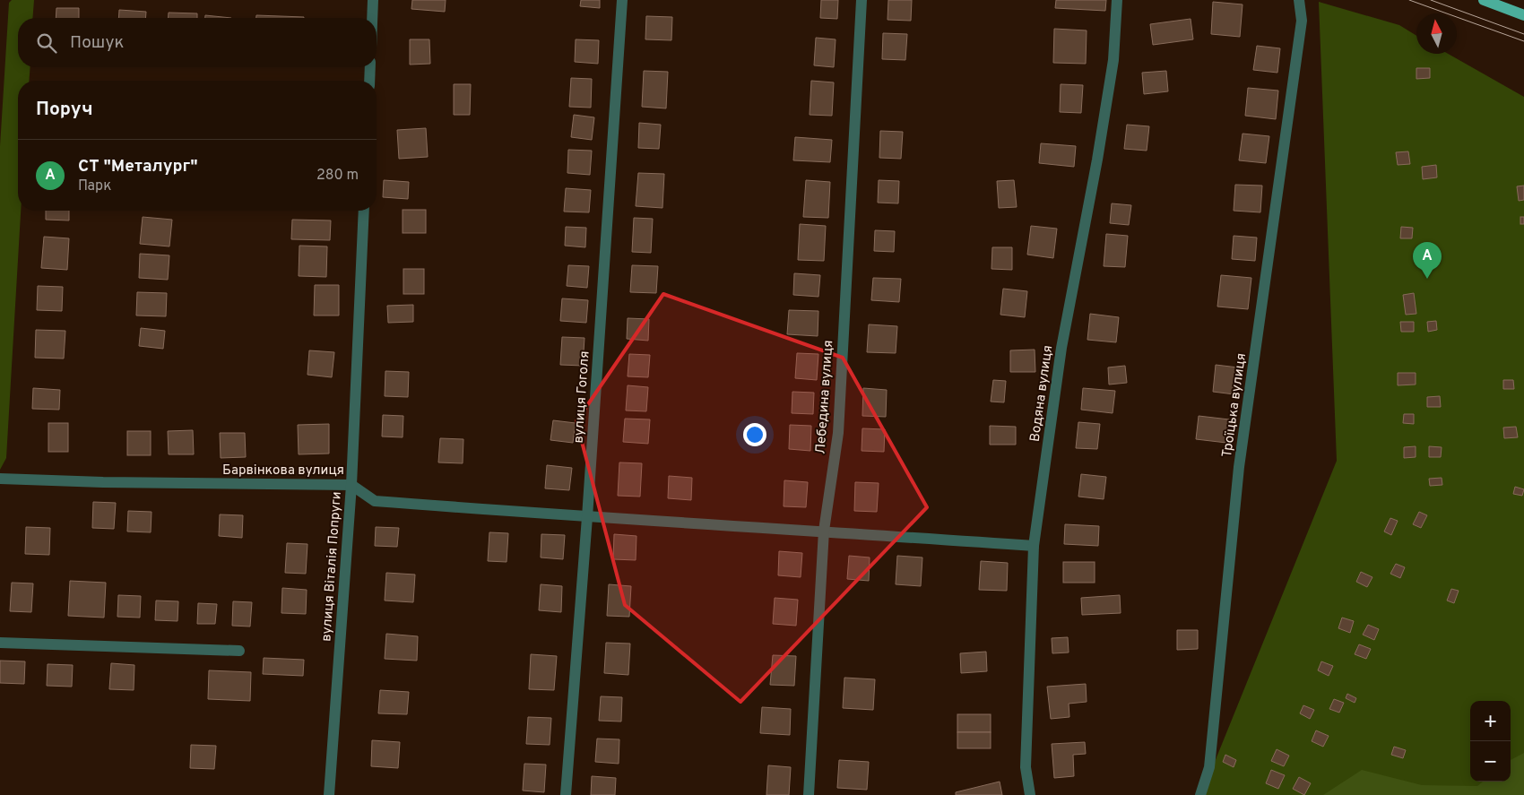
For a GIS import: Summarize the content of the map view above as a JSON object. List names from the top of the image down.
{
  "streets": {
    "street": [
      "Водяна вулиця",
      "вулиця Гоголя",
      "Лебедина вулиця",
      "Троїцька вулиця",
      "Барвінкова вулиця",
      "вулиця Віталія Попруги"
    ]
  },
  "crossings": [
    ["Водяна вулиця", "Барвінкова вулиця"],
    ["вулиця Гоголя", "Барвінкова вулиця"],
    ["Лебедина вулиця", "Барвінкова вулиця"],
    ["Барвінкова вулиця", "вулиця Віталія Попруги"]
  ],
  "north": "top",
  "page": {
    "search": "Пошук",
    "heading": "Поруч",
    "list": [
      {
        "mark": "A",
        "name": "СТ \"Металург\"",
        "note": "Парк",
        "value": "280 m"
      }
    ],
    "pins": "A",
    "map_buttons": ["+", "−"]
  }
}
